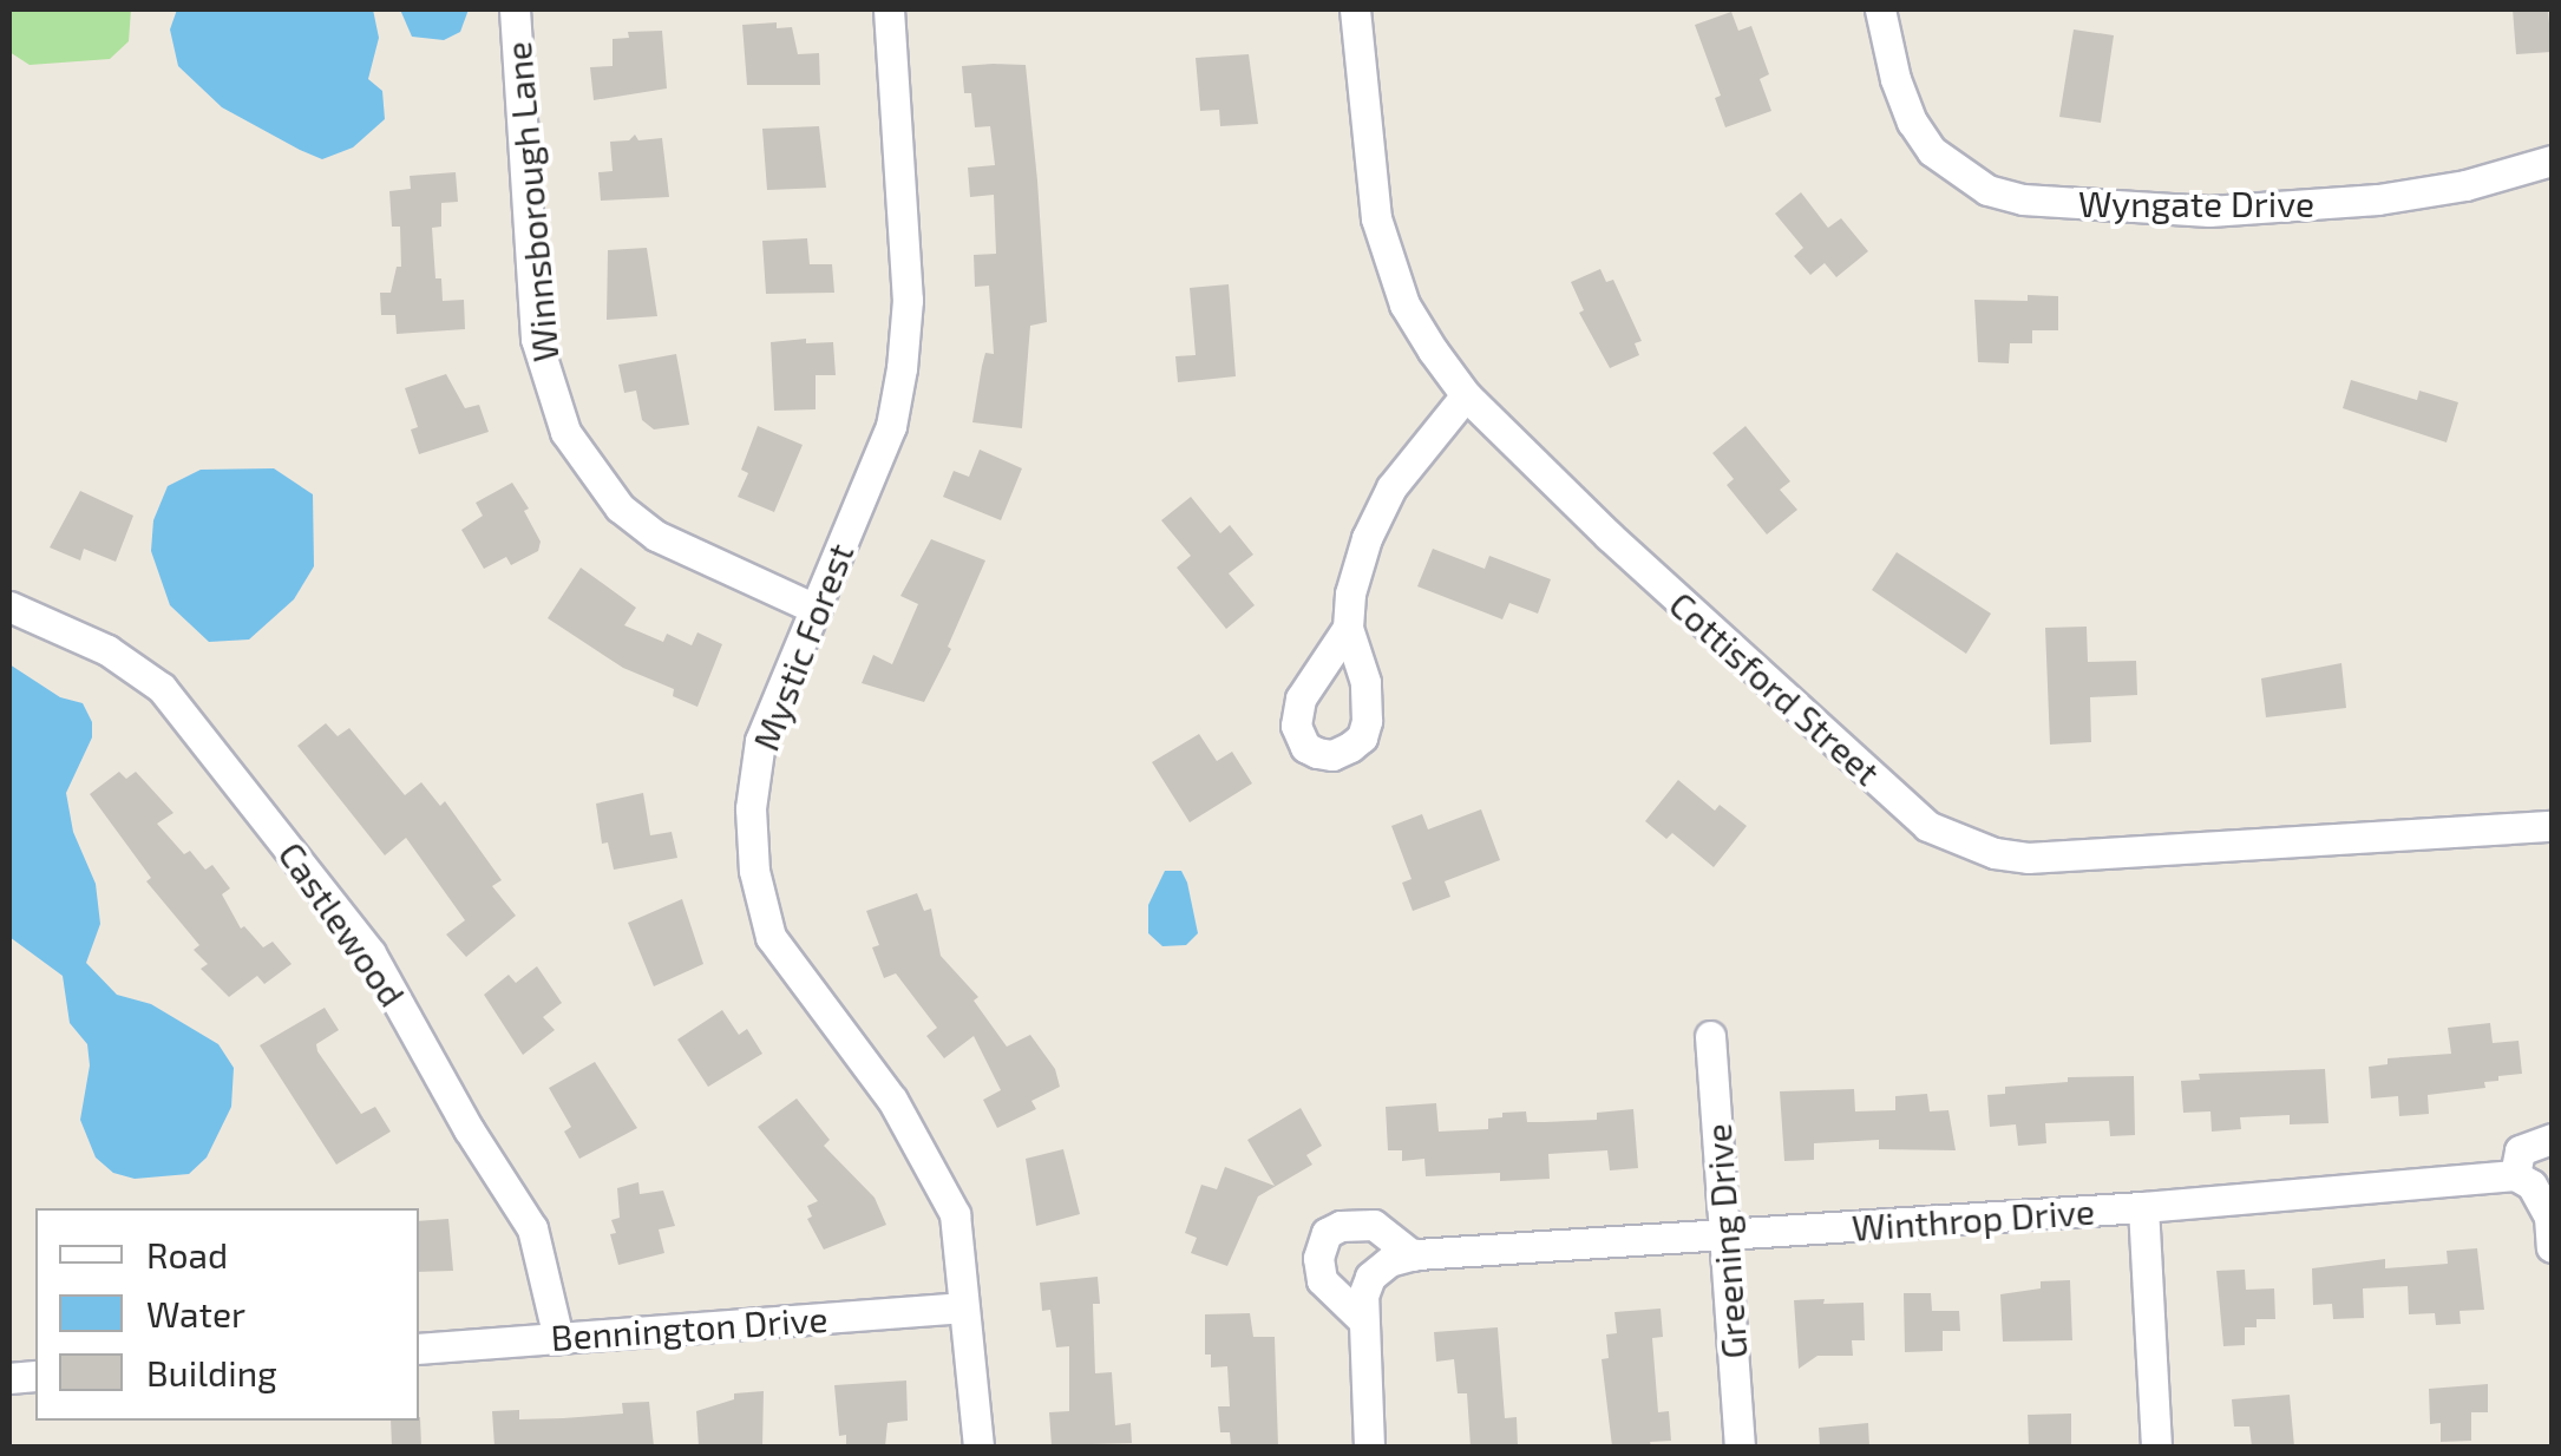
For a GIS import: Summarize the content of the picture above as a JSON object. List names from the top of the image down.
{
  "streets": {
    "street": [
      "Winnsborough Lane",
      "Wyngate Drive",
      "Mystic Forest",
      "Cottisford Street",
      "Castlewood",
      "Winthrop Drive",
      "Greening Drive",
      "Bennington Drive"
    ]
  },
  "crossings": [
    ["Winnsborough Lane", "Mystic Forest"],
    ["Mystic Forest", "Bennington Drive"],
    ["Castlewood", "Bennington Drive"],
    ["Winthrop Drive", "Greening Drive"]
  ],
  "legend": ["Road", "Water", "Building"]
}
